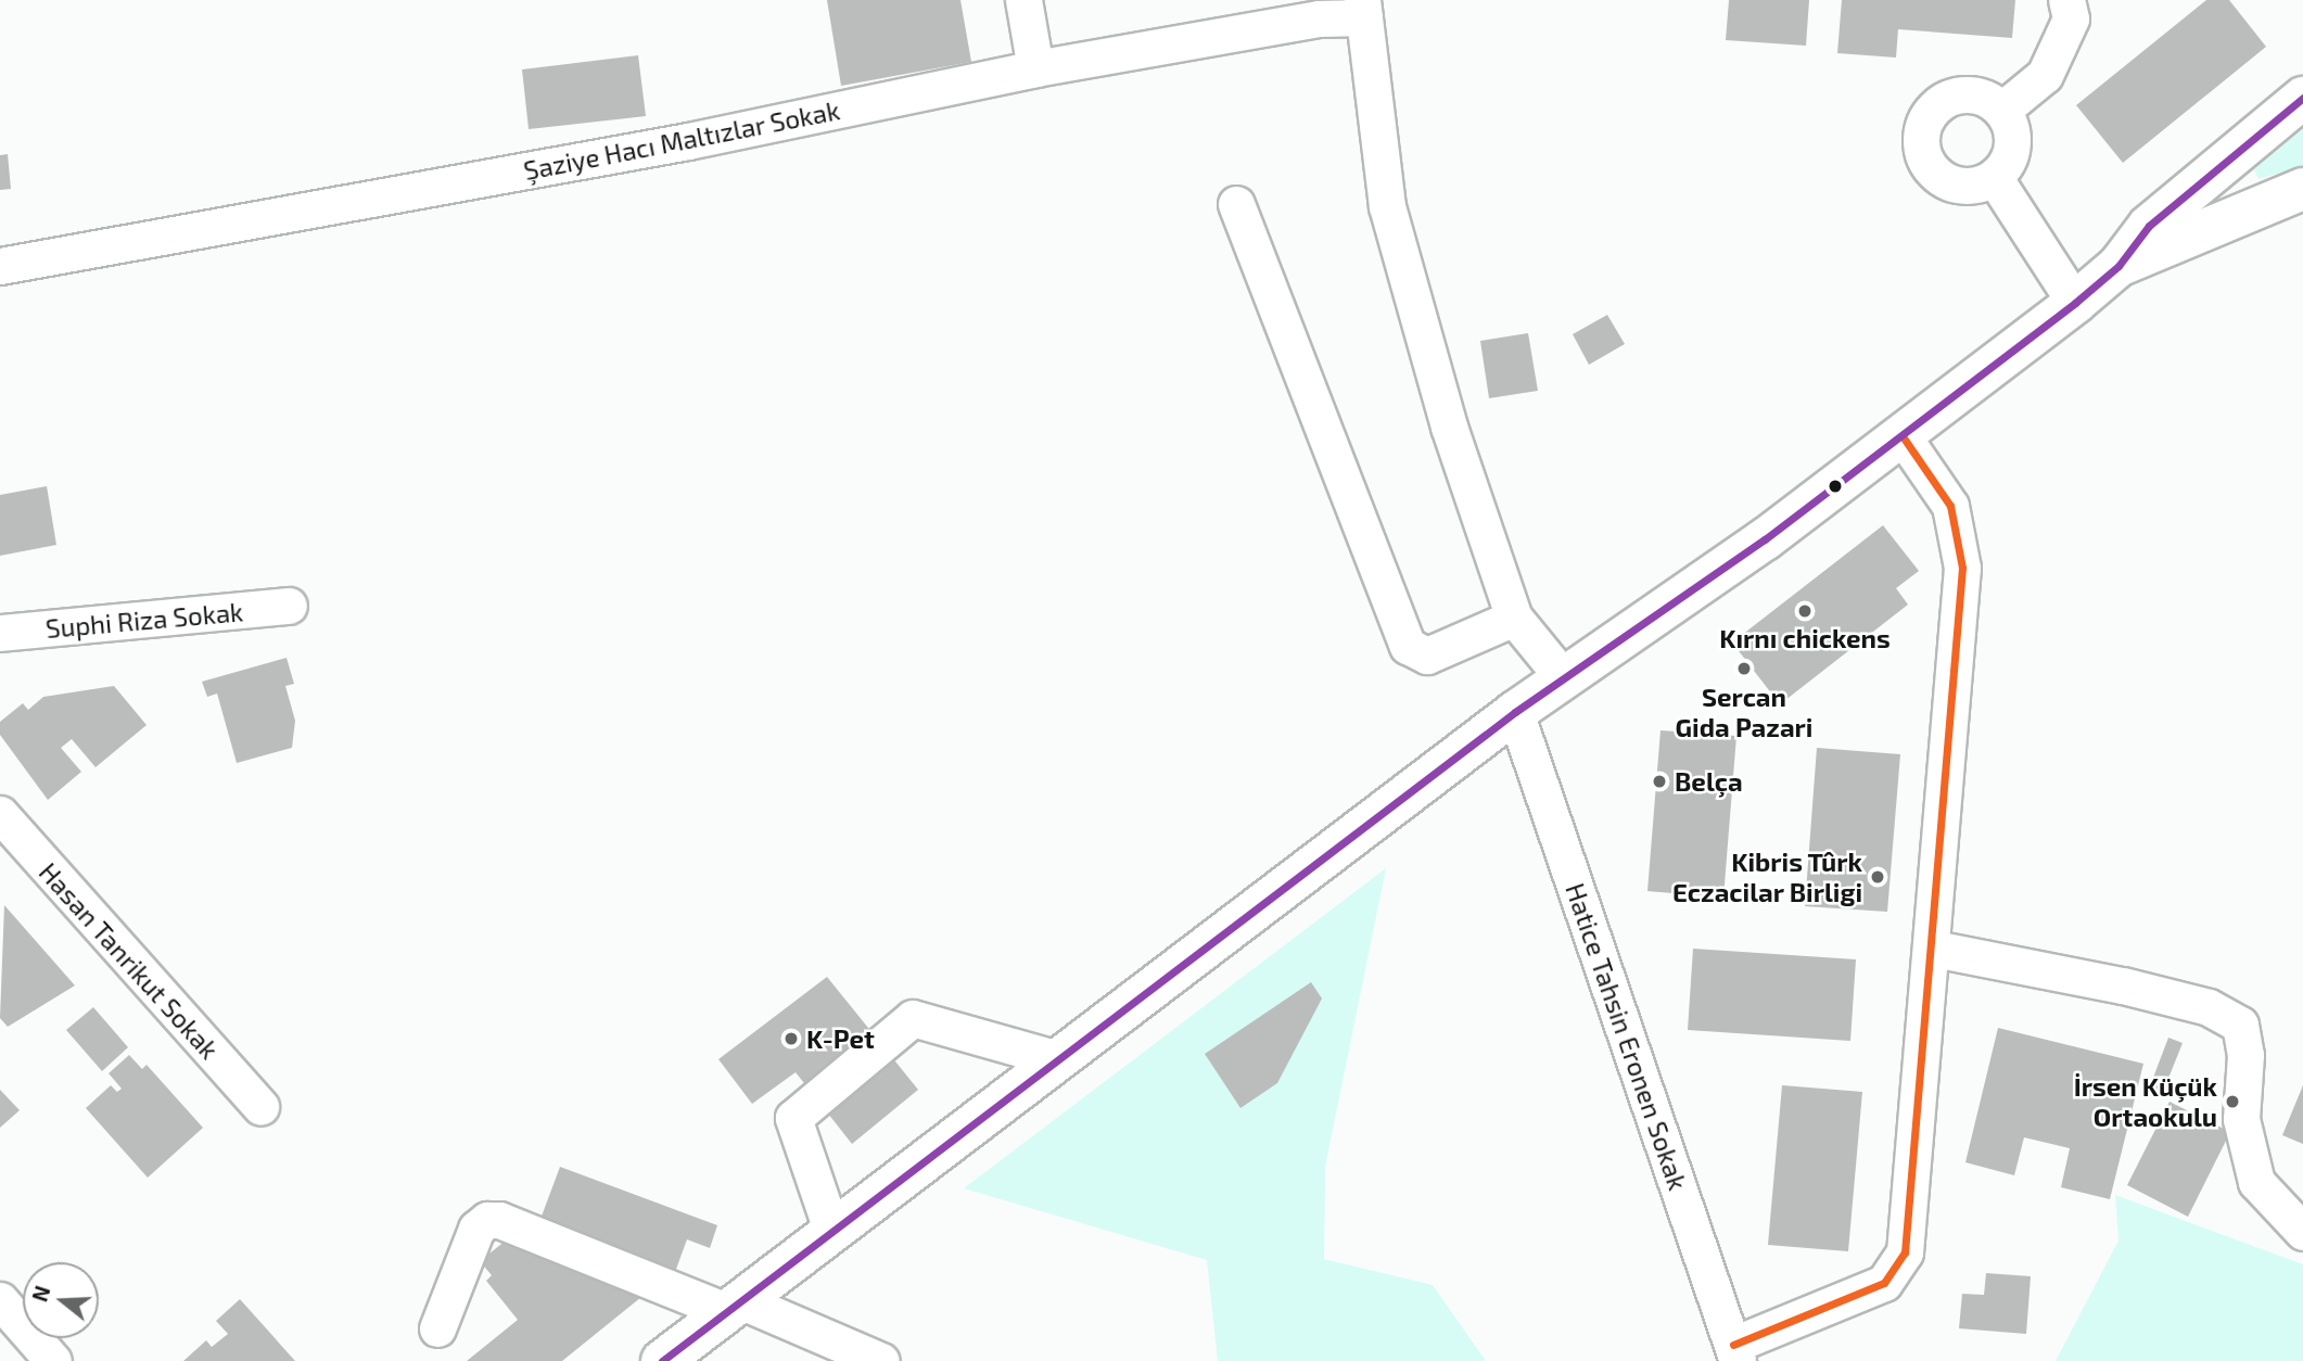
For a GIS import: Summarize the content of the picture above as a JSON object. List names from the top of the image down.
{
  "streets": {
    "street": [
      "Şaziye Hacı Maltızlar Sokak",
      "Suphi Riza Sokak",
      "Hasan Tanrikut Sokak",
      "Hatice Tahsin Eronen Sokak"
    ]
  },
  "places": [
    "Kırnı chickens",
    "Sercan Gida Pazari",
    "Belça",
    "Kibris Tûrk Eczacilar Birligi",
    "K-Pet",
    "İrsen Küçük Ortaokulu"
  ],
  "north": "left"
}
